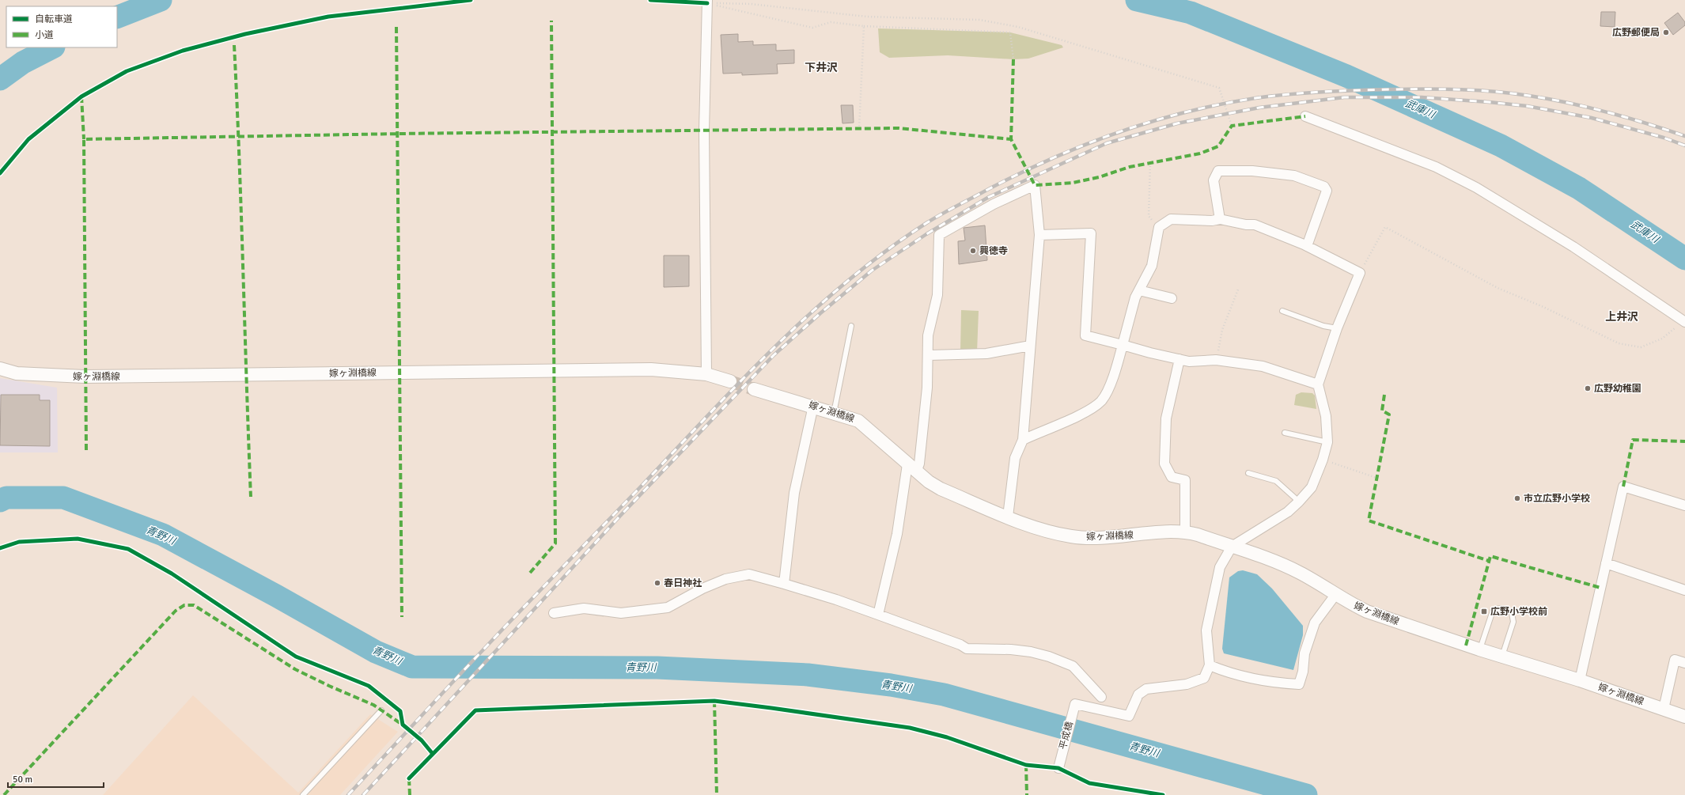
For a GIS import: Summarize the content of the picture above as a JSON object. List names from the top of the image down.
{
  "streets": {
    "street": ["嫁ヶ淵橋線", "平成橋"]
  },
  "districts": ["下井沢", "上井沢"],
  "water": ["武庫川", "青野川"],
  "places": {
    "other": [
      "広野郵便局",
      "興徳寺",
      "広野幼稚園",
      "市立広野小学校",
      "春日神社"
    ],
    "transit": ["広野小学校前"]
  },
  "legend": ["自転車道", "小道"],
  "scale_bar": "50 m"
}
